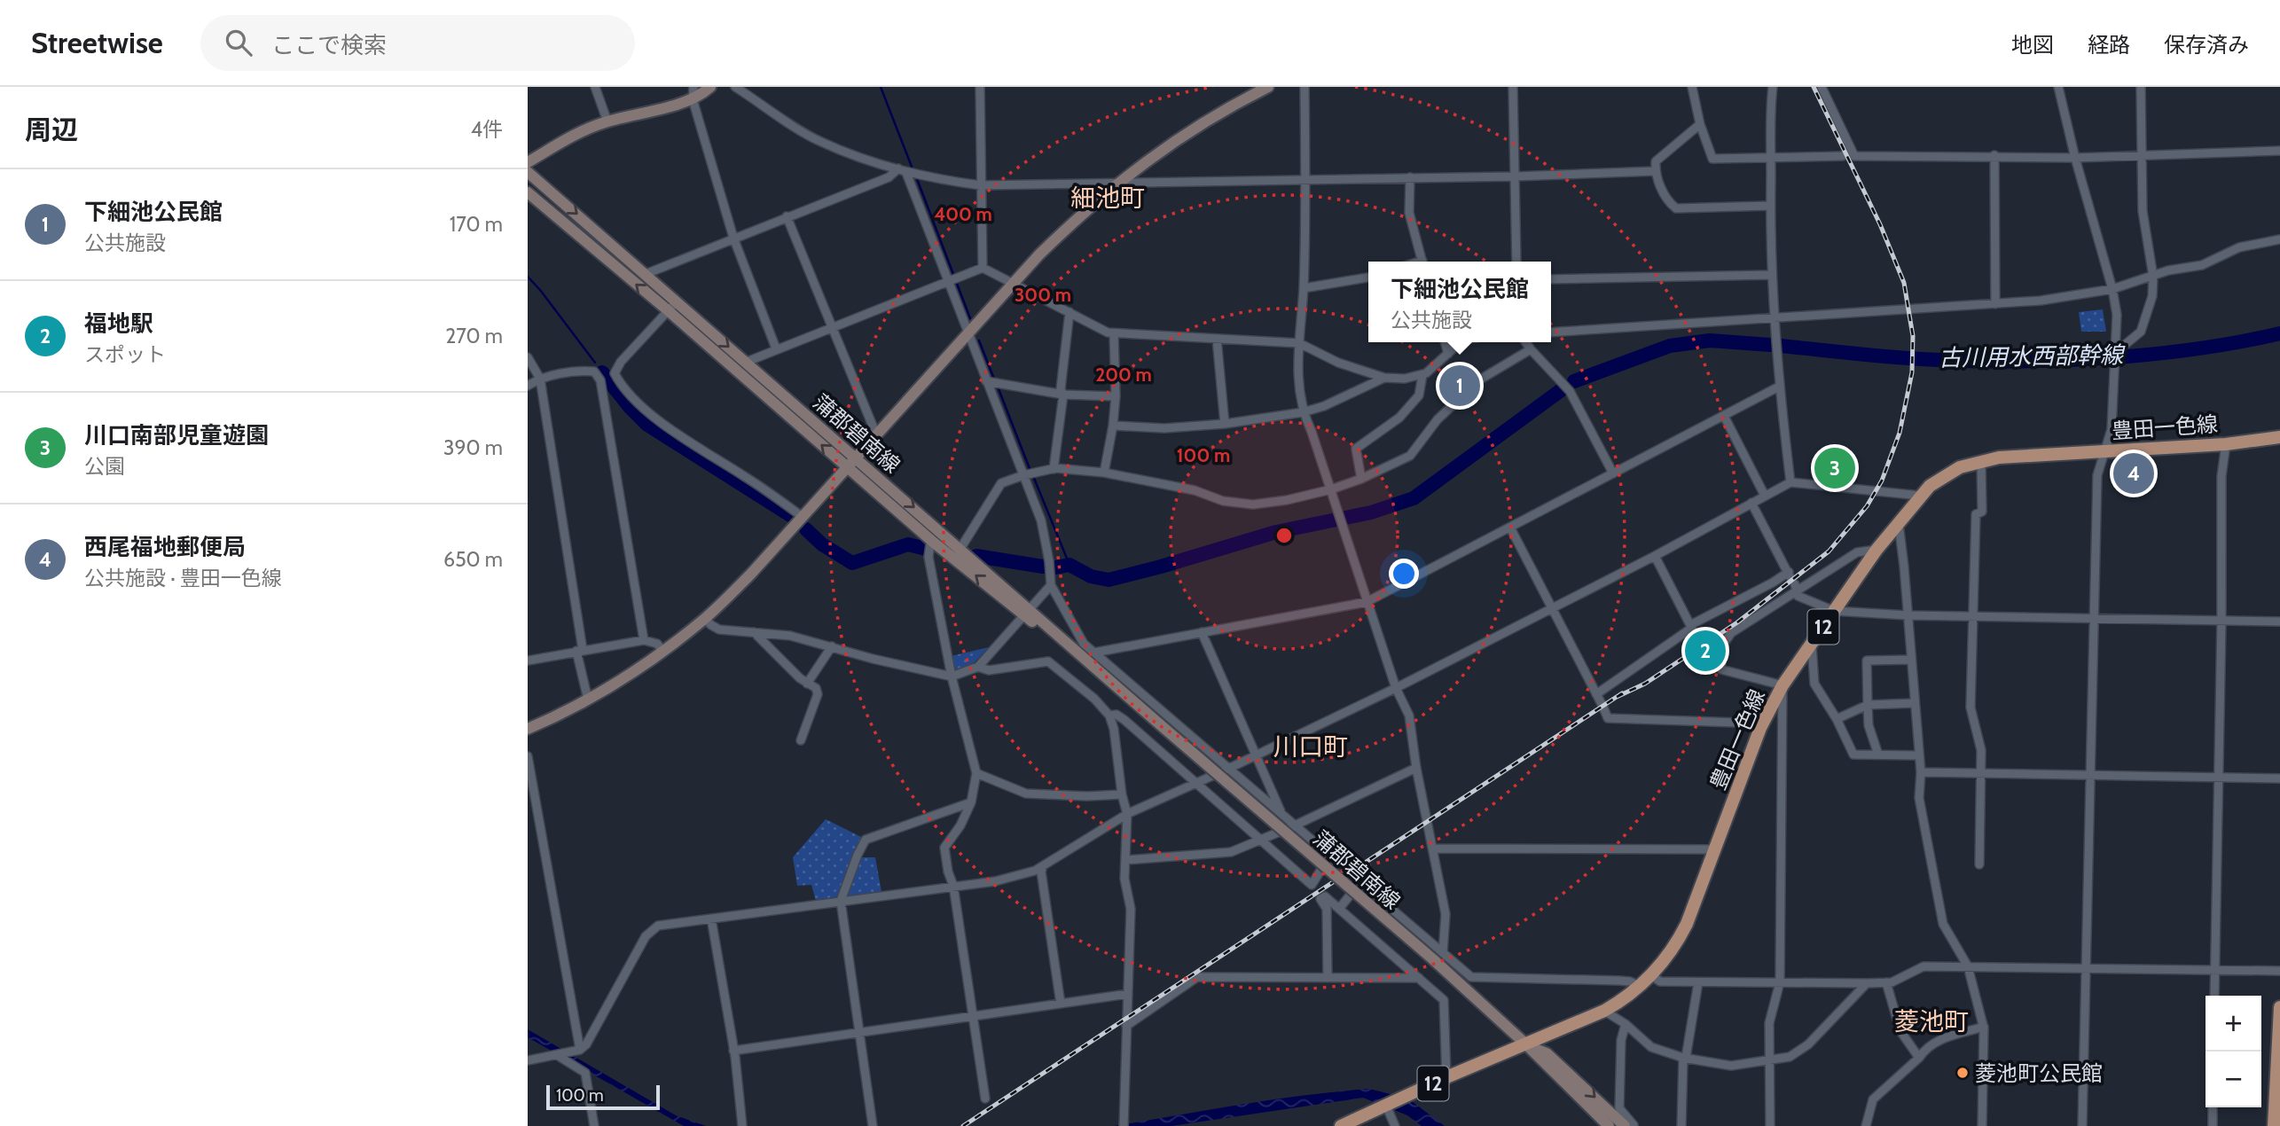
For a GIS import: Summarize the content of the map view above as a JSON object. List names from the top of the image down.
{
  "streets": {
    "main road": ["豊田一色線", "蒲郡碧南線", "12"]
  },
  "crossings": [
    ["豊田一色線", "蒲郡碧南線"]
  ],
  "districts": ["細池町", "川口町", "菱池町"],
  "water": ["古川用水西部幹線"],
  "places": ["菱池町公民館"],
  "scale_bar": "100 m",
  "page": {
    "header": "Streetwise",
    "search": "ここで検索",
    "nav": ["地図", "経路", "保存済み"],
    "heading": ["周辺", "4件"],
    "list": [
      {
        "mark": "1",
        "name": "下細池公民館",
        "note": "公共施設",
        "value": "170 m"
      },
      {
        "mark": "2",
        "name": "福地駅",
        "note": "スポット",
        "value": "270 m"
      },
      {
        "mark": "3",
        "name": "川口南部児童遊園",
        "note": "公園",
        "value": "390 m"
      },
      {
        "mark": "4",
        "name": "西尾福地郵便局",
        "note": "公共施設 · 豊田一色線",
        "value": "650 m"
      }
    ],
    "popup": ["下細池公民館", "公共施設"],
    "pins": [
      "1",
      "3",
      "4",
      "2"
    ],
    "map_buttons": ["+", "−"],
    "scale": "100 m"
  },
  "rings": [
    "400 m",
    "300 m",
    "200 m",
    "100 m"
  ]
}
